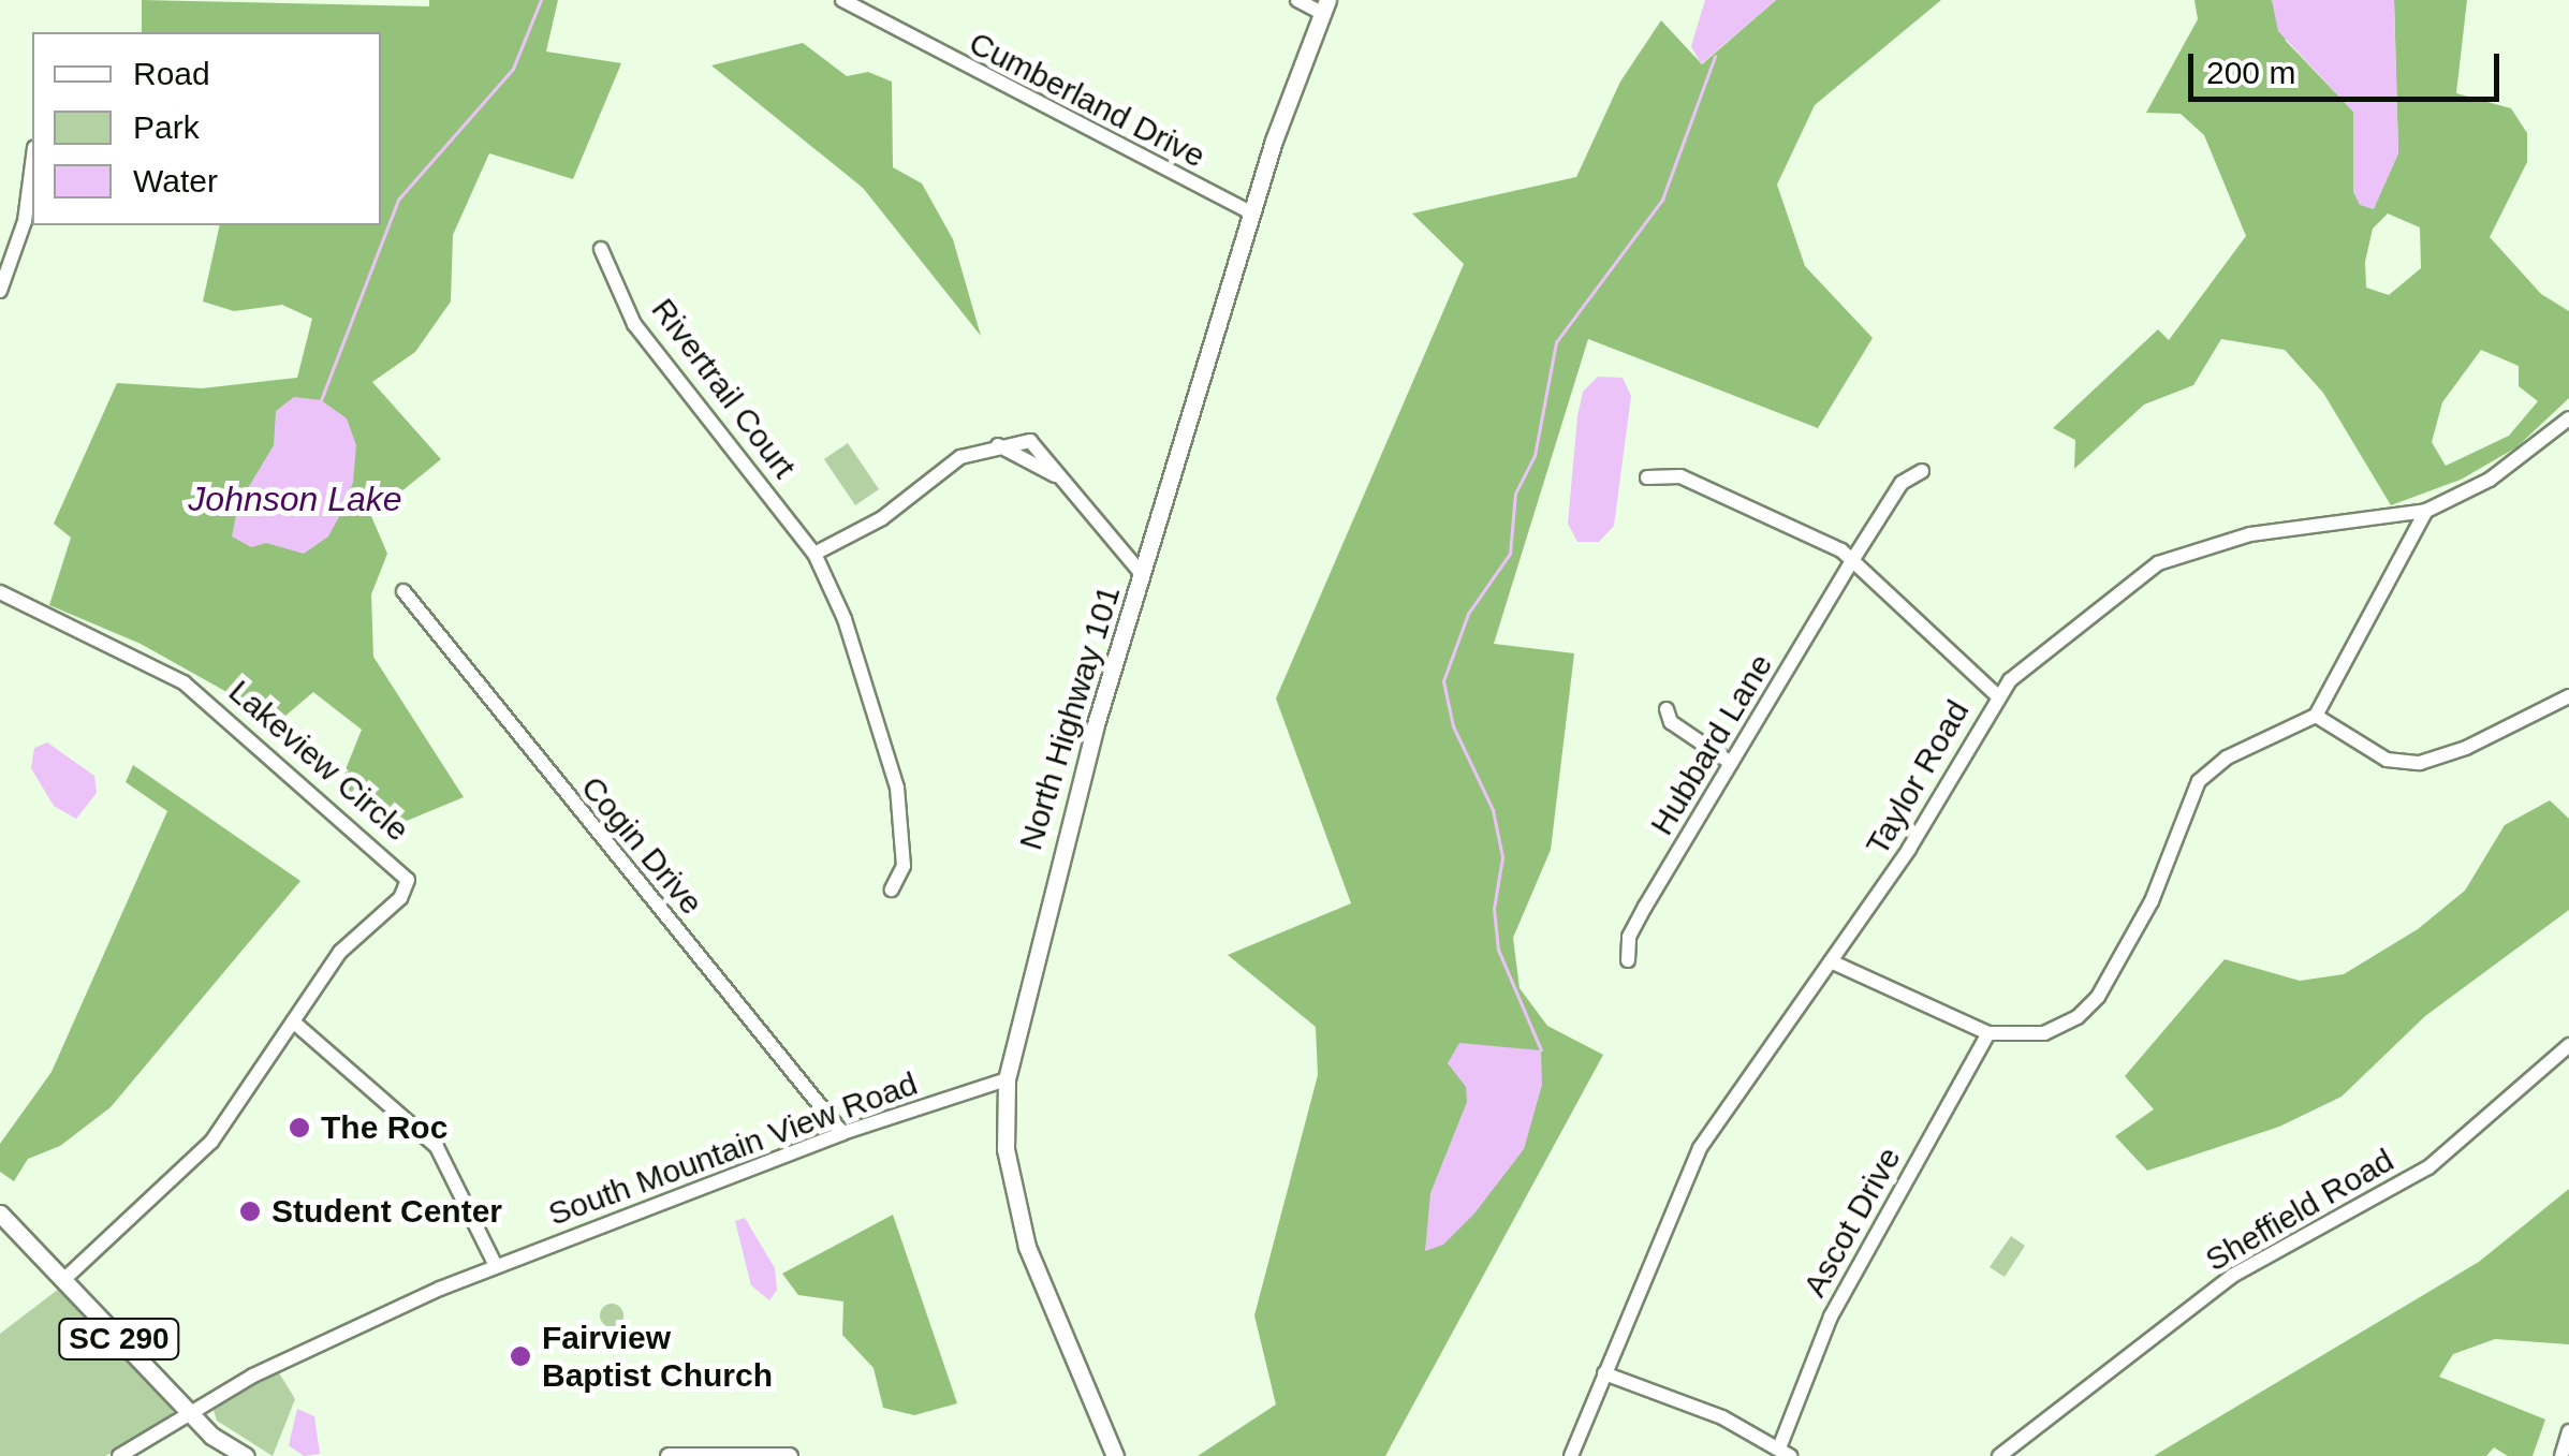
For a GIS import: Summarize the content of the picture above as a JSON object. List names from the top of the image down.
{
  "streets": {
    "main road": ["North Highway 101", "SC 290"],
    "street": [
      "Cumberland Drive",
      "Rivertrail Court",
      "Hubbard Lane",
      "Lakeview Circle",
      "Taylor Road",
      "Cogin Drive",
      "South Mountain View Road",
      "Sheffield Road",
      "Ascot Drive"
    ]
  },
  "crossings": [
    ["Cumberland Drive", "North Highway 101"],
    ["North Highway 101", "South Mountain View Road"],
    ["Lakeview Circle", "SC 290"],
    ["Cogin Drive", "South Mountain View Road"],
    ["South Mountain View Road", "SC 290"]
  ],
  "water": ["Johnson Lake"],
  "places": ["The Roc", "Student Center", "Fairview Baptist Church"],
  "legend": ["Road", "Park", "Water"],
  "scale_bar": "200 m"
}
